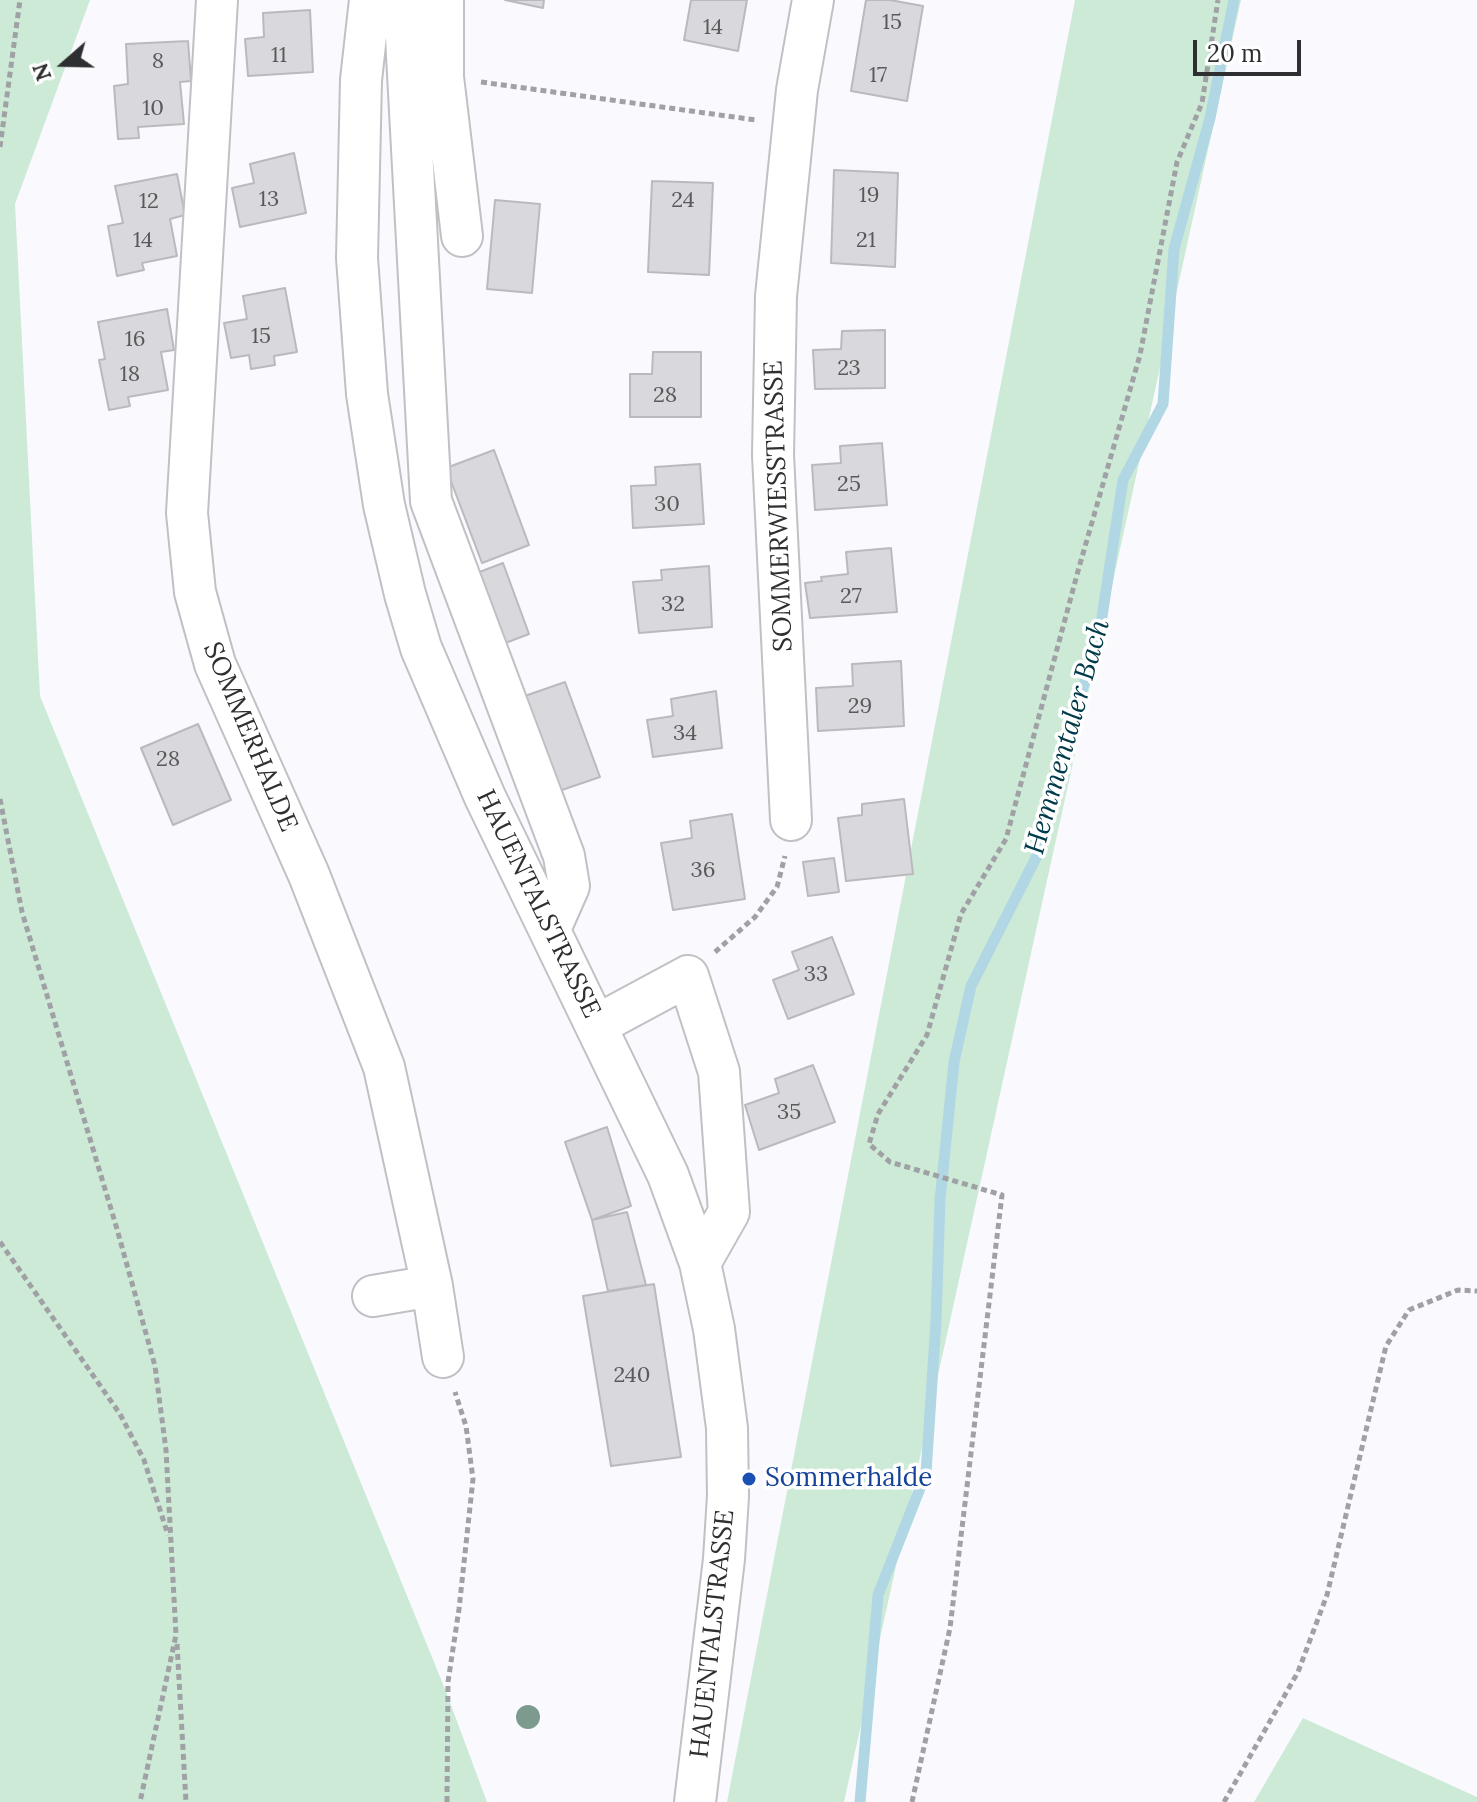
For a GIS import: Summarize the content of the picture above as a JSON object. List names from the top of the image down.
{
  "streets": {
    "street": ["SOMMERWIESSTRASSE", "SOMMERHALDE", "HAUENTALSTRASSE"]
  },
  "water": ["Hemmentaler Bach"],
  "places": ["Sommerhalde"],
  "house_numbers": [
    "15",
    "14",
    "11",
    "8",
    "17",
    "10",
    "19",
    "13",
    "24",
    "12",
    "14",
    "21",
    "15",
    "16",
    "23",
    "18",
    "28",
    "25",
    "30",
    "27",
    "32",
    "29",
    "34",
    "28",
    "36",
    "33",
    "35",
    "240"
  ],
  "scale_bar": "20 m",
  "north": "left"
}
